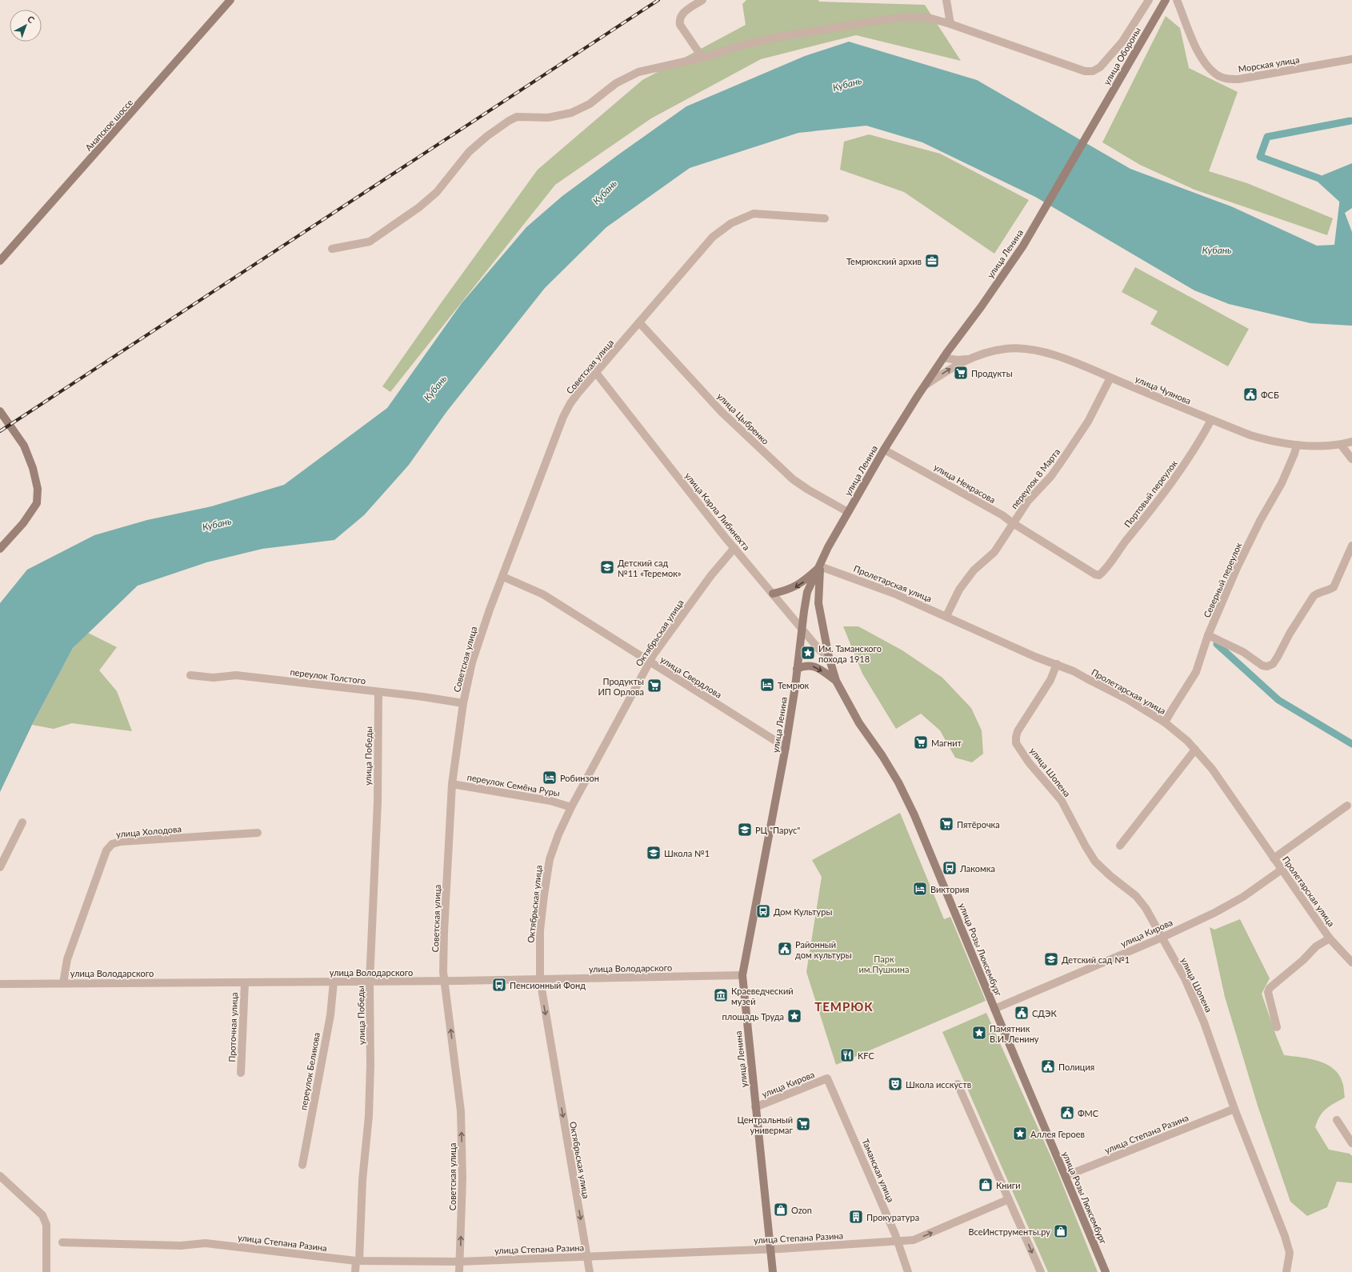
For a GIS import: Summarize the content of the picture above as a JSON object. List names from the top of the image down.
{
  "streets": {
    "main road": [
      "улица Обороны",
      "Анапское шоссе",
      "улица Ленина",
      "улица Розы Люксембург"
    ],
    "street": [
      "Морская улица",
      "Советская улица",
      "улица Чуянова",
      "улица Цыбренко",
      "переулок 8 Марта",
      "улица Некрасова",
      "Портовый переулок",
      "улица Карла Либкнехта",
      "Северный переулок",
      "Пролетарская улица",
      "Октябрьская улица",
      "переулок Толстого",
      "улица Свердлова",
      "улица Победы",
      "улица Шопена",
      "переулок Семёна Руры",
      "улица Холодова",
      "улица Кирова",
      "улица Володарского",
      "Проточная улица",
      "переулок Беликова",
      "улица Степана Разина",
      "Таманская улица"
    ]
  },
  "crossings": [
    ["улица Обороны", "улица Ленина"],
    ["улица Ленина", "улица Чуянова"],
    ["улица Ленина", "улица Цыбренко"],
    ["улица Ленина", "улица Некрасова"],
    ["улица Ленина", "улица Карла Либкнехта"],
    ["улица Ленина", "Пролетарская улица"],
    ["улица Ленина", "улица Свердлова"],
    ["улица Ленина", "улица Кирова"],
    ["улица Ленина", "улица Розы Люксембург"],
    ["улица Ленина", "улица Володарского"],
    ["улица Ленина", "улица Степана Разина"],
    ["Советская улица", "улица Цыбренко"],
    ["Советская улица", "улица Карла Либкнехта"],
    ["Советская улица", "переулок Толстого"],
    ["Советская улица", "улица Свердлова"],
    ["Советская улица", "переулок Семёна Руры"],
    ["Советская улица", "улица Володарского"],
    ["Советская улица", "улица Степана Разина"],
    ["улица Чуянова", "переулок 8 Марта"],
    ["улица Чуянова", "Портовый переулок"],
    ["улица Чуянова", "Северный переулок"],
    ["переулок 8 Марта", "улица Некрасова"],
    ["переулок 8 Марта", "Пролетарская улица"],
    ["улица Некрасова", "Портовый переулок"],
    ["улица Карла Либкнехта", "Октябрьская улица"],
    ["улица Карла Либкнехта", "улица Розы Люксембург"],
    ["Северный переулок", "Пролетарская улица"],
    ["Пролетарская улица", "улица Шопена"],
    ["Пролетарская улица", "улица Кирова"],
    ["Пролетарская улица", "улица Розы Люксембург"],
    ["Октябрьская улица", "улица Свердлова"],
    ["Октябрьская улица", "переулок Семёна Руры"],
    ["Октябрьская улица", "улица Володарского"],
    ["Октябрьская улица", "улица Степана Разина"],
    ["переулок Толстого", "улица Победы"],
    ["улица Победы", "улица Володарского"],
    ["улица Победы", "улица Степана Разина"],
    ["улица Шопена", "улица Кирова"],
    ["улица Шопена", "улица Степана Разина"],
    ["улица Холодова", "улица Володарского"],
    ["улица Кирова", "улица Розы Люксембург"],
    ["улица Кирова", "Таманская улица"],
    ["улица Розы Люксембург", "улица Степана Разина"],
    ["улица Володарского", "Проточная улица"],
    ["улица Володарского", "переулок Беликова"],
    ["улица Степана Разина", "Таманская улица"]
  ],
  "one_way": ["Октябрьская улица"],
  "districts": ["ТЕМРЮК"],
  "water": ["Кубань"],
  "parks": ["Парк им.Пушкина"],
  "places": {
    "office": ["Темрюкский архив"],
    "supermarket": [
      "Продукты",
      "Продукты ИП Орлова",
      "Магнит",
      "Пятёрочка",
      "Центральный универмаг"
    ],
    "public building": [
      "ФСБ",
      "Районный дом культуры",
      "СДЭК",
      "Полиция",
      "ФМС"
    ],
    "school or university": [
      "Детский сад №11 «Теремок»",
      "РЦ \"Парус\"",
      "Школа №1",
      "Детский сад №1"
    ],
    "place": [
      "Им. Таманского похода 1918",
      "площадь Труда",
      "Памятник В.И. Ленину",
      "Аллея Героев"
    ],
    "hotel": ["Темрюк", "Робинзон", "Виктория"],
    "bus stop": ["Лакомка", "Дом Культуры", "Пенсионный Фонд"],
    "museum": ["Краеведческий музей"],
    "restaurant": ["KFC"],
    "theatre": ["Школа исскуств"],
    "shop": ["Книги", "Ozon", "ВсеИнструменты.ру"],
    "building": ["Прокуратура"]
  },
  "north": "top right"
}
